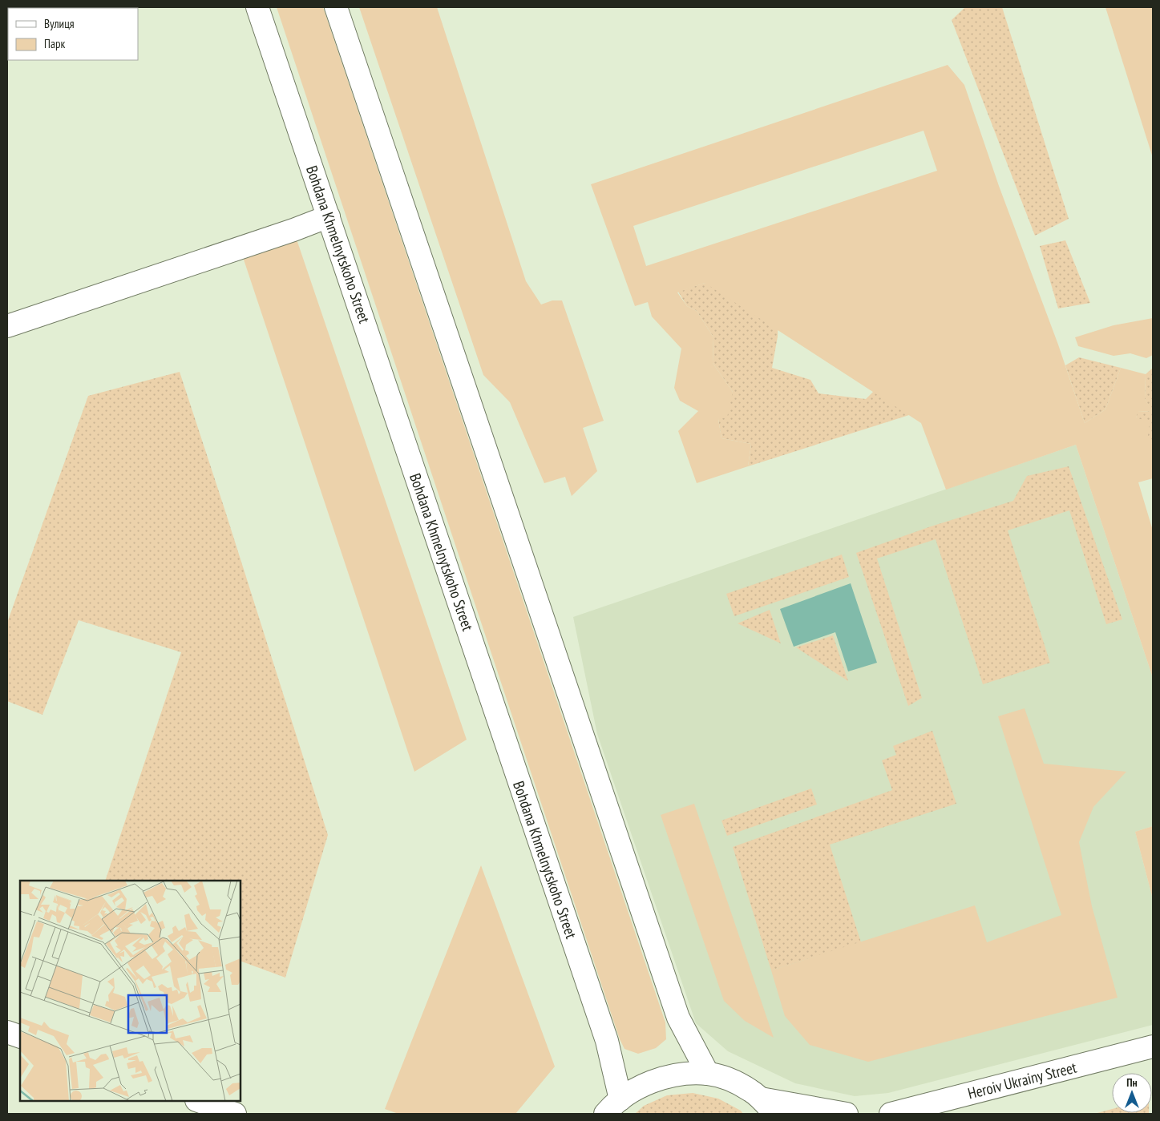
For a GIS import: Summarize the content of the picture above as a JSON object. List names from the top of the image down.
{
  "streets": {
    "street": ["Bohdana Khmelnytskoho Street", "Heroiv Ukrainy Street"]
  },
  "legend": ["Вулиця", "Парк"],
  "north": "top"
}
